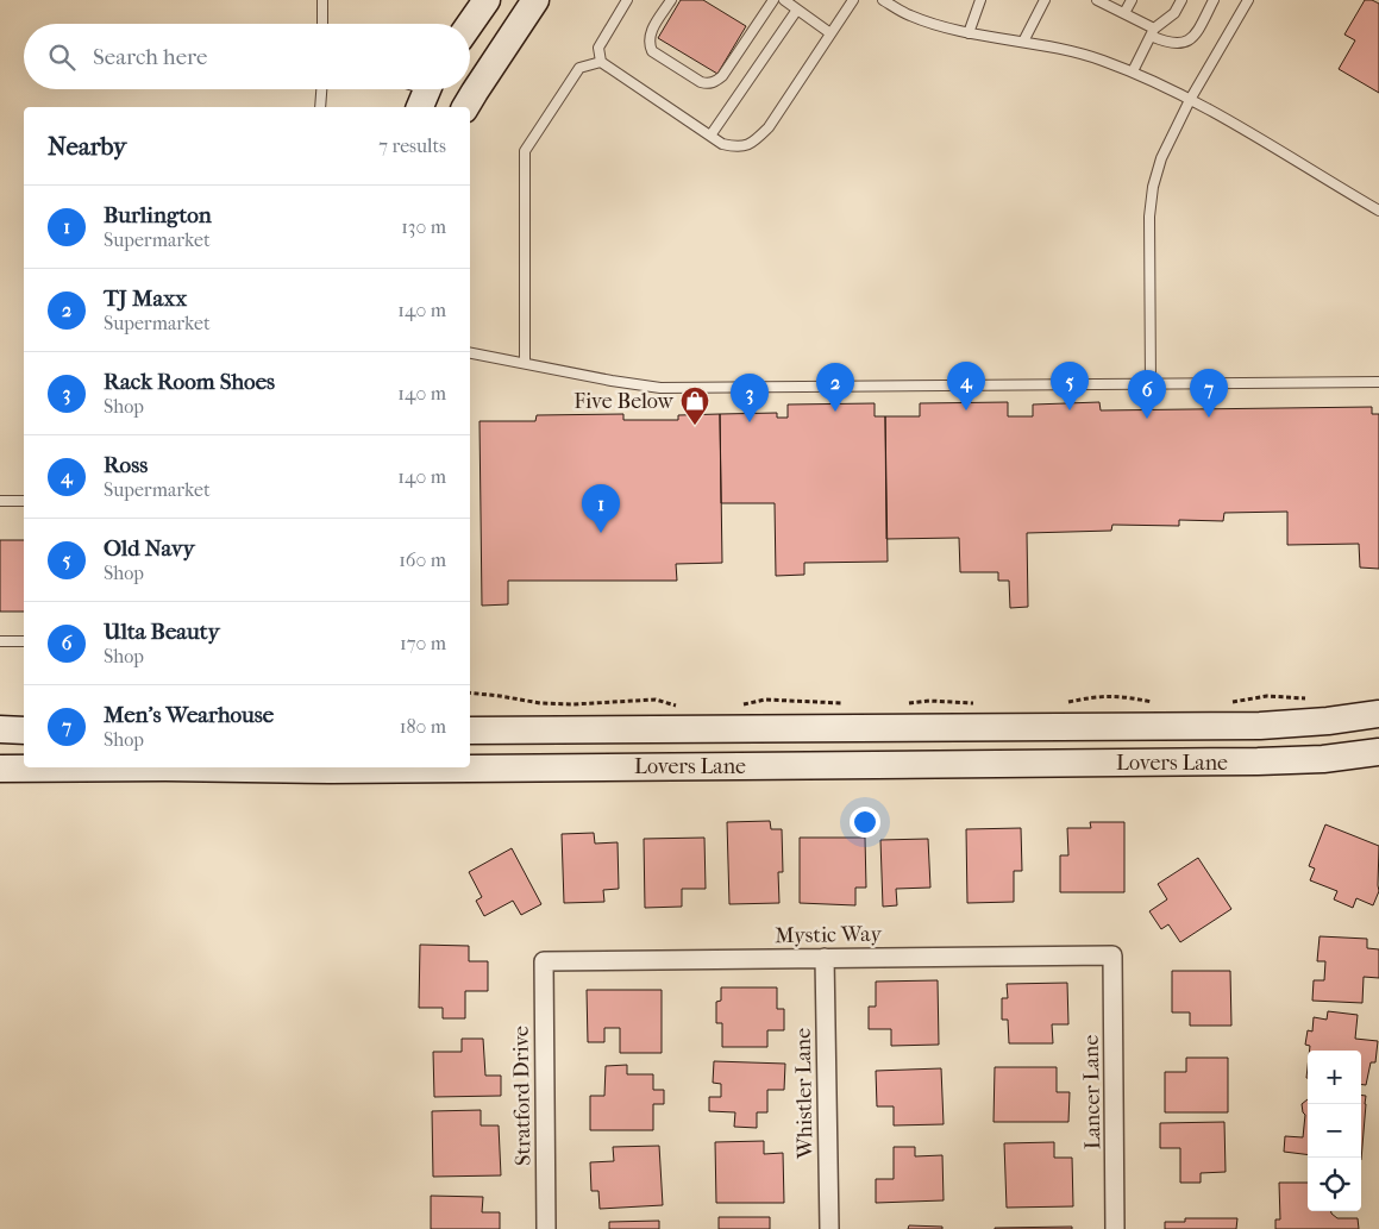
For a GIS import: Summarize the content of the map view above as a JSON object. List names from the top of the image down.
{
  "streets": {
    "street": [
      "Lovers Lane",
      "Mystic Way",
      "Lancer Lane",
      "Whistler Lane",
      "Stratford Drive"
    ]
  },
  "crossings": [
    ["Mystic Way", "Lancer Lane"],
    ["Mystic Way", "Whistler Lane"],
    ["Mystic Way", "Stratford Drive"]
  ],
  "places": {
    "shop": ["Five Below"]
  },
  "page": {
    "search": "Search here",
    "heading": ["Nearby", "7 results"],
    "list": [
      {
        "mark": "1",
        "name": "Burlington",
        "note": "Supermarket",
        "value": "130 m"
      },
      {
        "mark": "2",
        "name": "TJ Maxx",
        "note": "Supermarket",
        "value": "140 m"
      },
      {
        "mark": "3",
        "name": "Rack Room Shoes",
        "note": "Shop",
        "value": "140 m"
      },
      {
        "mark": "4",
        "name": "Ross",
        "note": "Supermarket",
        "value": "140 m"
      },
      {
        "mark": "5",
        "name": "Old Navy",
        "note": "Shop",
        "value": "160 m"
      },
      {
        "mark": "6",
        "name": "Ulta Beauty",
        "note": "Shop",
        "value": "170 m"
      },
      {
        "mark": "7",
        "name": "Men's Wearhouse",
        "note": "Shop",
        "value": "180 m"
      }
    ],
    "pins": [
      "4",
      "5",
      "2",
      "7",
      "6",
      "3",
      "1"
    ],
    "map_buttons": ["+", "−"]
  }
}
